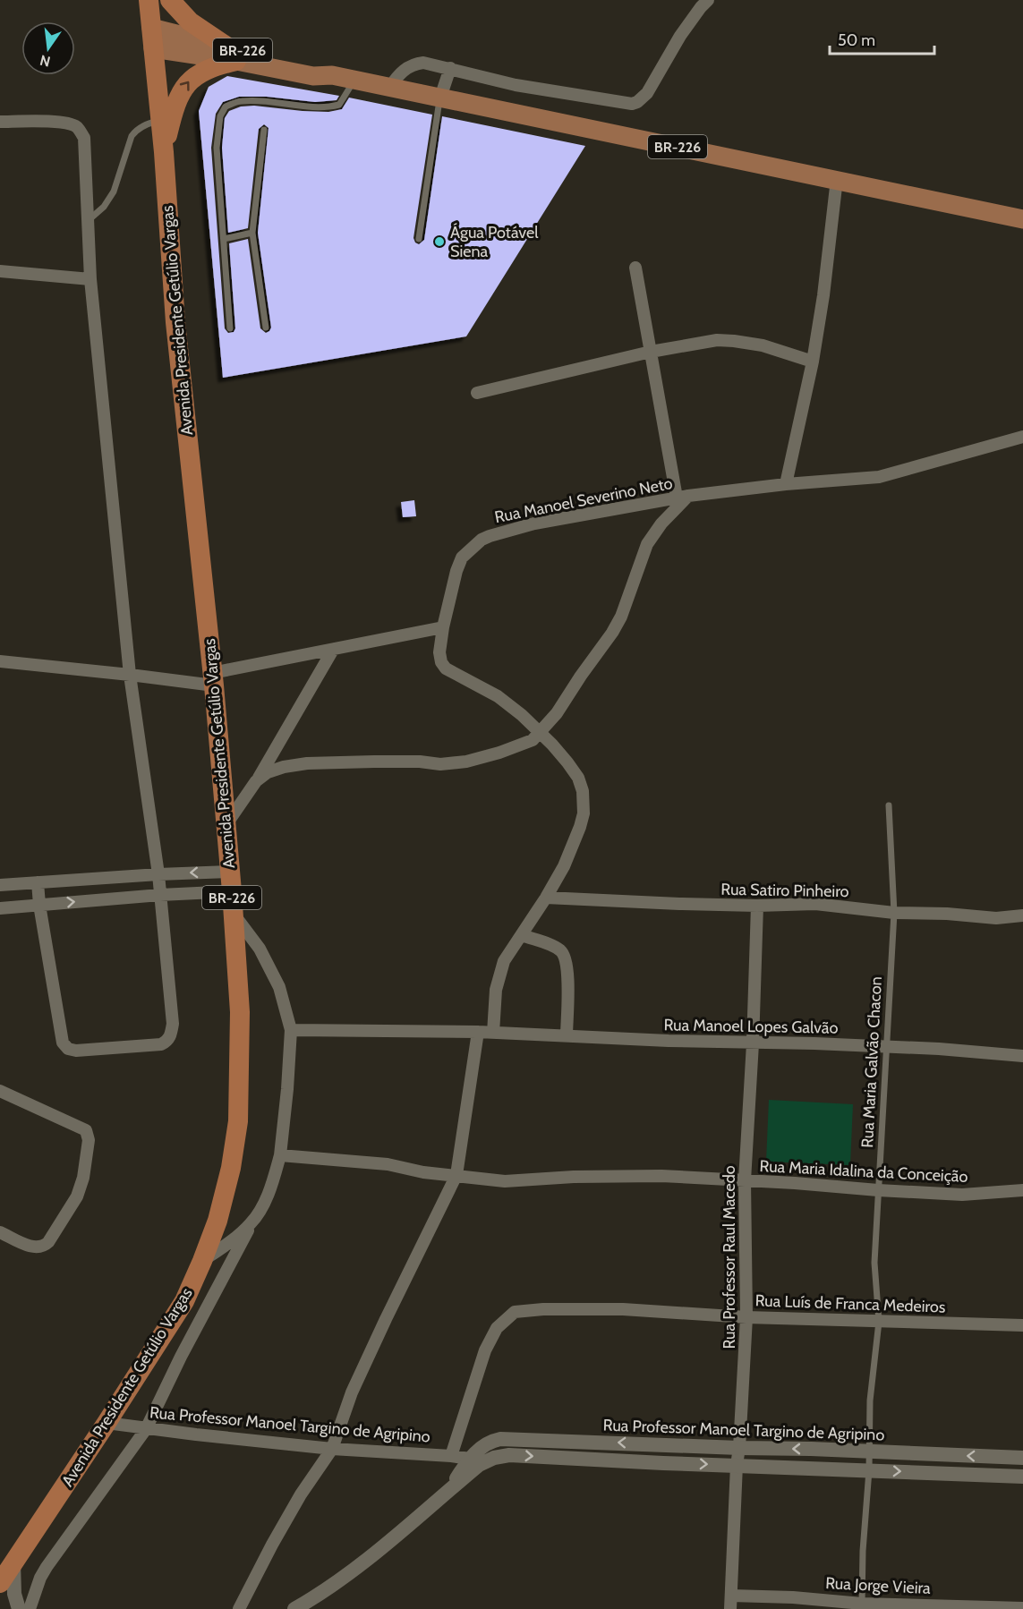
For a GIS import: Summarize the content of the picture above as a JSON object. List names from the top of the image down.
{
  "streets": {
    "highway": ["BR-226", "Avenida Presidente Getúlio Vargas"],
    "street": [
      "Rua Manoel Severino Neto",
      "Rua Satiro Pinheiro",
      "Rua Manoel Lopes Galvão",
      "Rua Maria Idalina da Conceição",
      "Rua Professor Raul Macedo",
      "Rua Luís de Franca Medeiros",
      "Rua Professor Manoel Targino de Agripino",
      "Rua Jorge Vieira"
    ],
    "lane": ["Rua Maria Galvão Chacon"]
  },
  "crossings": [
    ["BR-226", "Avenida Presidente Getúlio Vargas"],
    ["Avenida Presidente Getúlio Vargas", "Rua Professor Manoel Targino de Agripino"],
    ["Rua Manoel Severino Neto", "Rua Satiro Pinheiro"],
    ["Rua Manoel Severino Neto", "Rua Manoel Lopes Galvão"],
    ["Rua Satiro Pinheiro", "Rua Maria Galvão Chacon"],
    ["Rua Satiro Pinheiro", "Rua Professor Raul Macedo"],
    ["Rua Manoel Lopes Galvão", "Rua Maria Galvão Chacon"],
    ["Rua Manoel Lopes Galvão", "Rua Professor Raul Macedo"],
    ["Rua Maria Galvão Chacon", "Rua Maria Idalina da Conceição"],
    ["Rua Maria Galvão Chacon", "Rua Luís de Franca Medeiros"],
    ["Rua Maria Galvão Chacon", "Rua Professor Manoel Targino de Agripino"],
    ["Rua Maria Galvão Chacon", "Rua Jorge Vieira"],
    ["Rua Maria Idalina da Conceição", "Rua Professor Raul Macedo"],
    ["Rua Professor Raul Macedo", "Rua Luís de Franca Medeiros"],
    ["Rua Professor Raul Macedo", "Rua Professor Manoel Targino de Agripino"],
    ["Rua Professor Raul Macedo", "Rua Jorge Vieira"],
    ["Rua Luís de Franca Medeiros", "Rua Professor Manoel Targino de Agripino"]
  ],
  "places": ["Água Potável Siena"],
  "scale_bar": "50 m",
  "north": "bottom"
}
